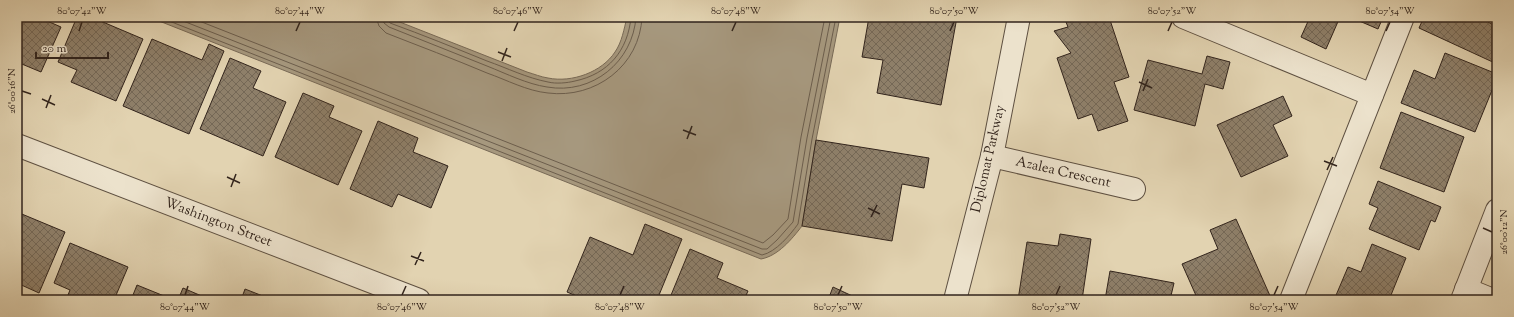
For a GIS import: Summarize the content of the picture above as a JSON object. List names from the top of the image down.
{
  "streets": {
    "street": ["Diplomat Parkway", "Azalea Crescent", "Washington Street"]
  },
  "crossings": [
    ["Diplomat Parkway", "Azalea Crescent"]
  ],
  "scale_bar": "20 m",
  "coordinates": [
    "80°07'42\"W",
    "80°07'44\"W",
    "80°07'46\"W",
    "80°07'48\"W",
    "80°07'50\"W",
    "80°07'52\"W",
    "80°07'54\"W",
    "26°00'16\"N",
    "26°00'12\"N"
  ]
}
